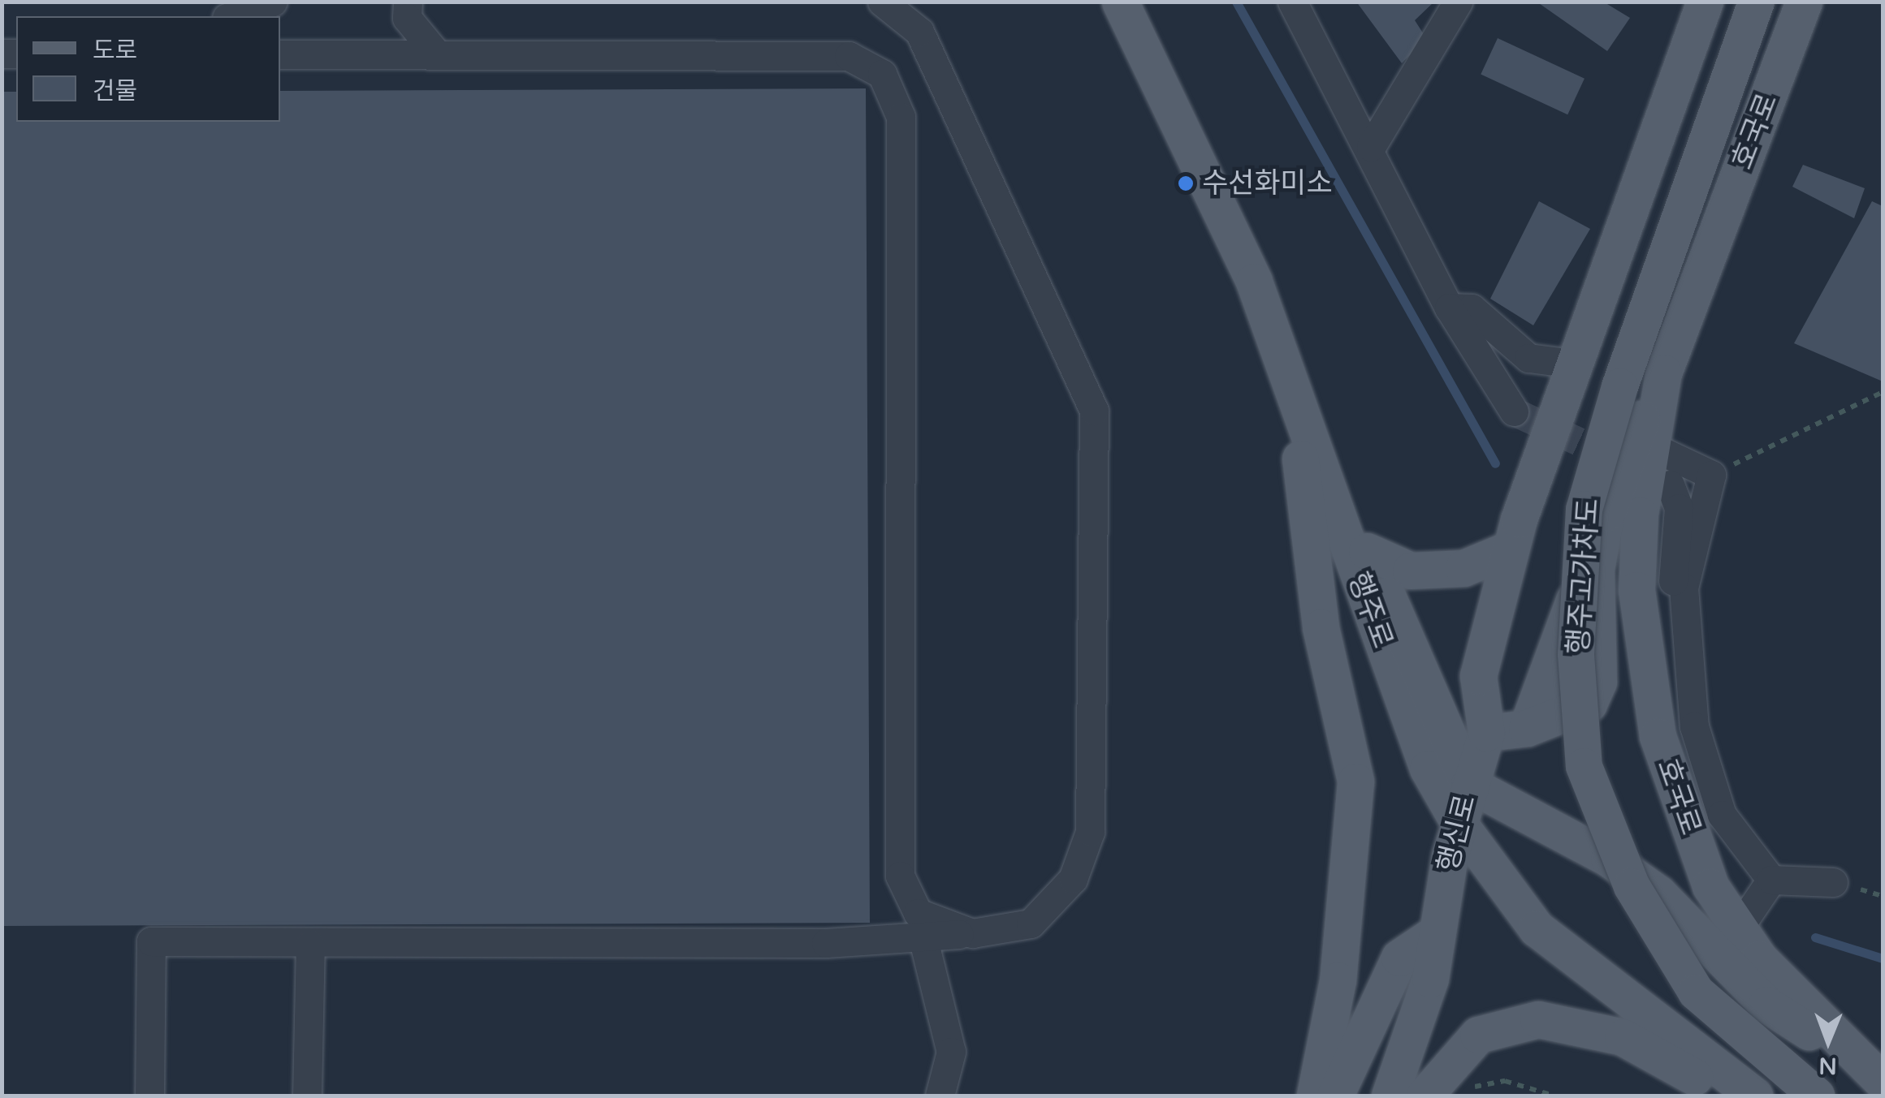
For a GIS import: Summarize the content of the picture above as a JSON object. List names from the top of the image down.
{
  "streets": {
    "main road": [
      "호국로",
      "행주고가차도",
      "행주로",
      "행신로"
    ]
  },
  "crossings": [
    ["행주로", "행신로"]
  ],
  "places": ["수선화미소"],
  "legend": ["도로", "건물"],
  "north": "bottom"
}
